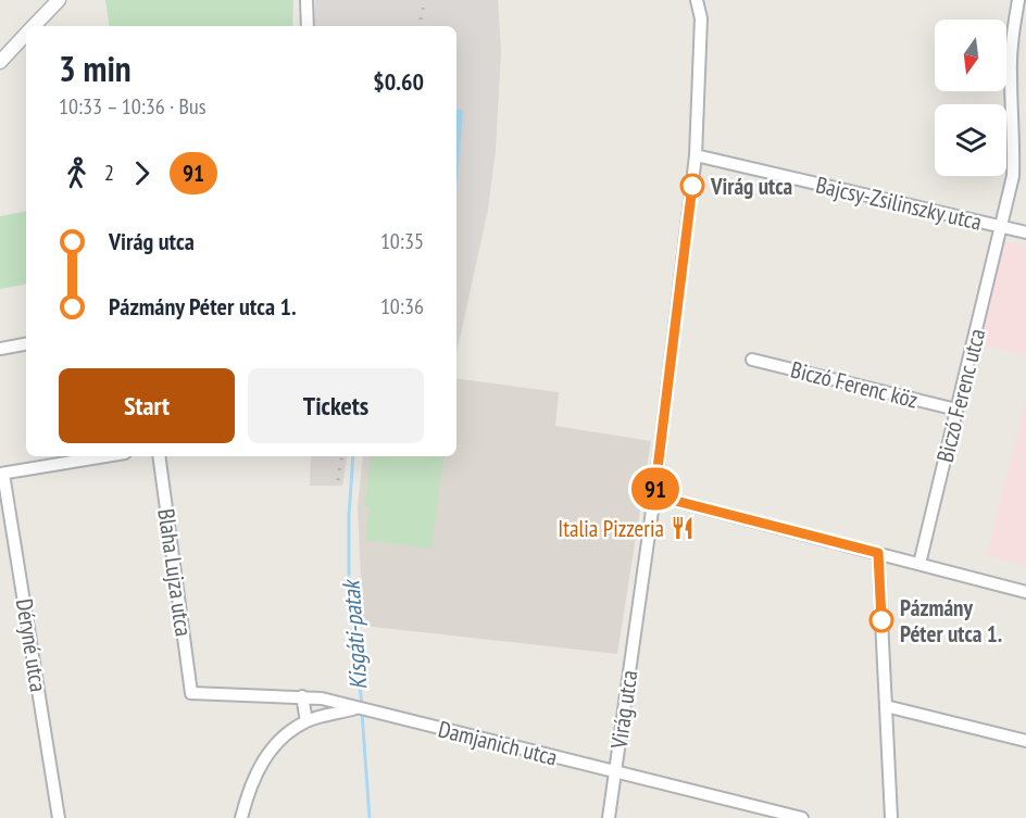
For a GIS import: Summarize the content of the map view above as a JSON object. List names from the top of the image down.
{
  "streets": {
    "street": [
      "Bajcsy-Zsilinszky utca",
      "Biczó Ferenc köz",
      "Biczó Ferenc utca",
      "Blaha Lujza utca",
      "Déryné utca",
      "Virág utca",
      "Damjanich utca"
    ]
  },
  "crossings": [
    ["Bajcsy-Zsilinszky utca", "Biczó Ferenc utca"],
    ["Bajcsy-Zsilinszky utca", "Virág utca"],
    ["Biczó Ferenc köz", "Biczó Ferenc utca"],
    ["Blaha Lujza utca", "Damjanich utca"],
    ["Virág utca", "Damjanich utca"]
  ],
  "water": ["Kisgáti-patak"],
  "places": {
    "other": ["Virág utca", "Pázmány Péter utca 1."],
    "restaurant": ["Italia Pizzeria"]
  },
  "lines": ["bus line 91"],
  "north": "bottom",
  "page": {
    "on_map": "91",
    "heading": ["3 min", "10:33 – 10:36 · Bus", "$0.60"],
    "legs": ["2", "91"],
    "list": [
      {
        "name": "Virág utca",
        "value": "10:35"
      },
      {
        "name": "Pázmány Péter utca 1.",
        "value": "10:36"
      }
    ],
    "buttons": ["Start", "Tickets"]
  }
}
